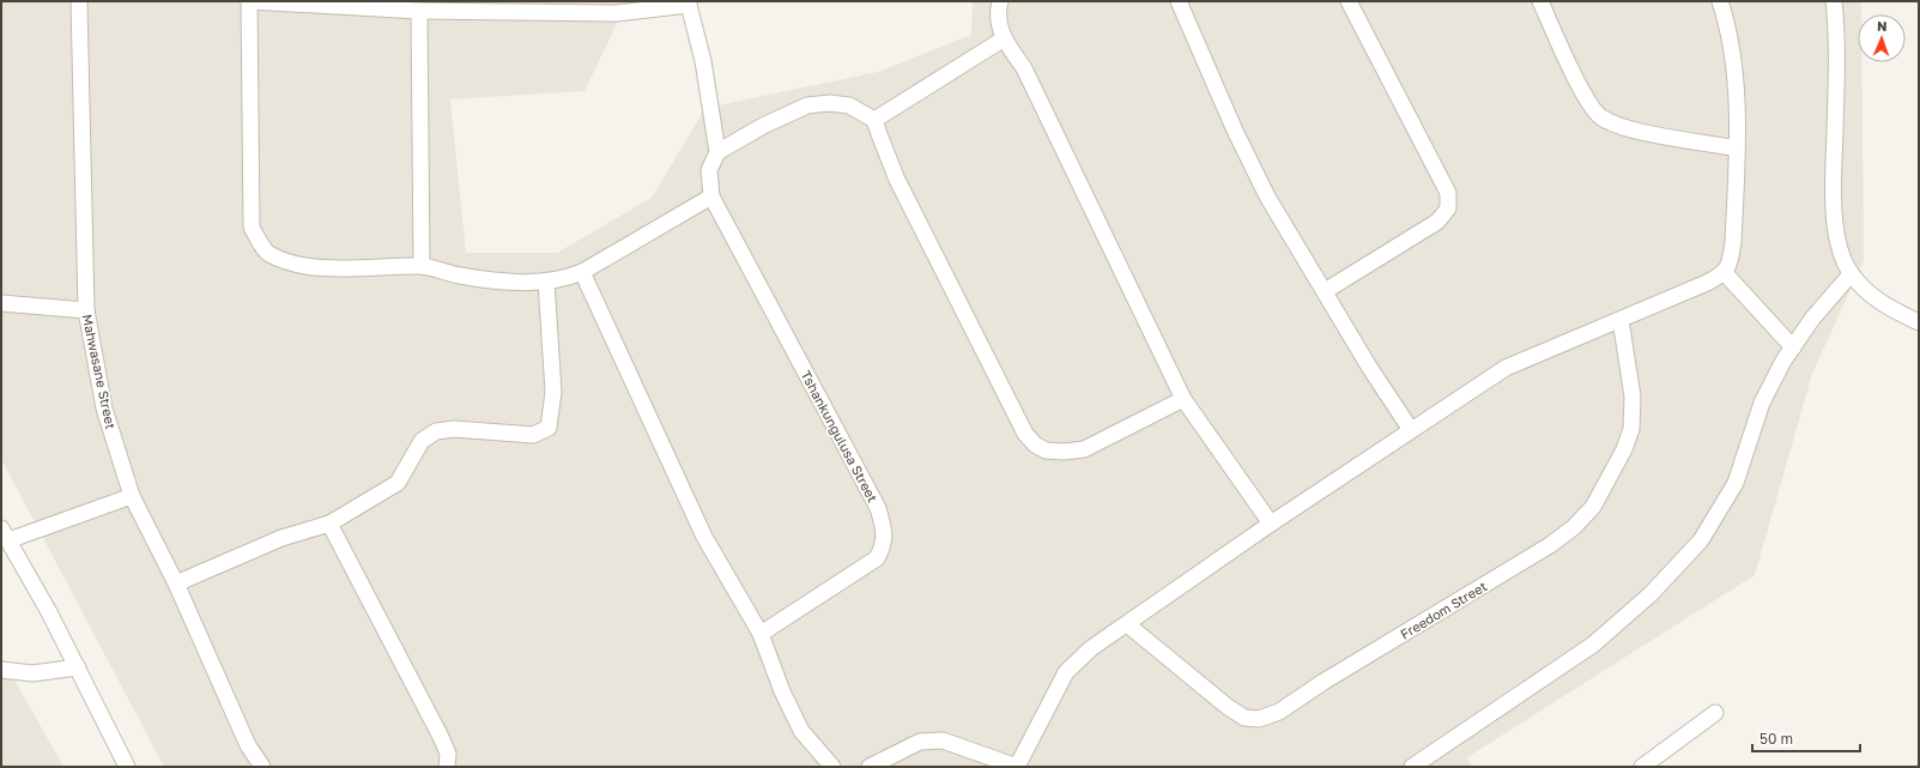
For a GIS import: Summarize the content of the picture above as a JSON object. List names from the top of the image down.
{
  "streets": {
    "street": ["Mahwasane Street", "Tshankungulusa Street", "Freedom Street"]
  },
  "scale_bar": "50 m",
  "north": "top"
}
